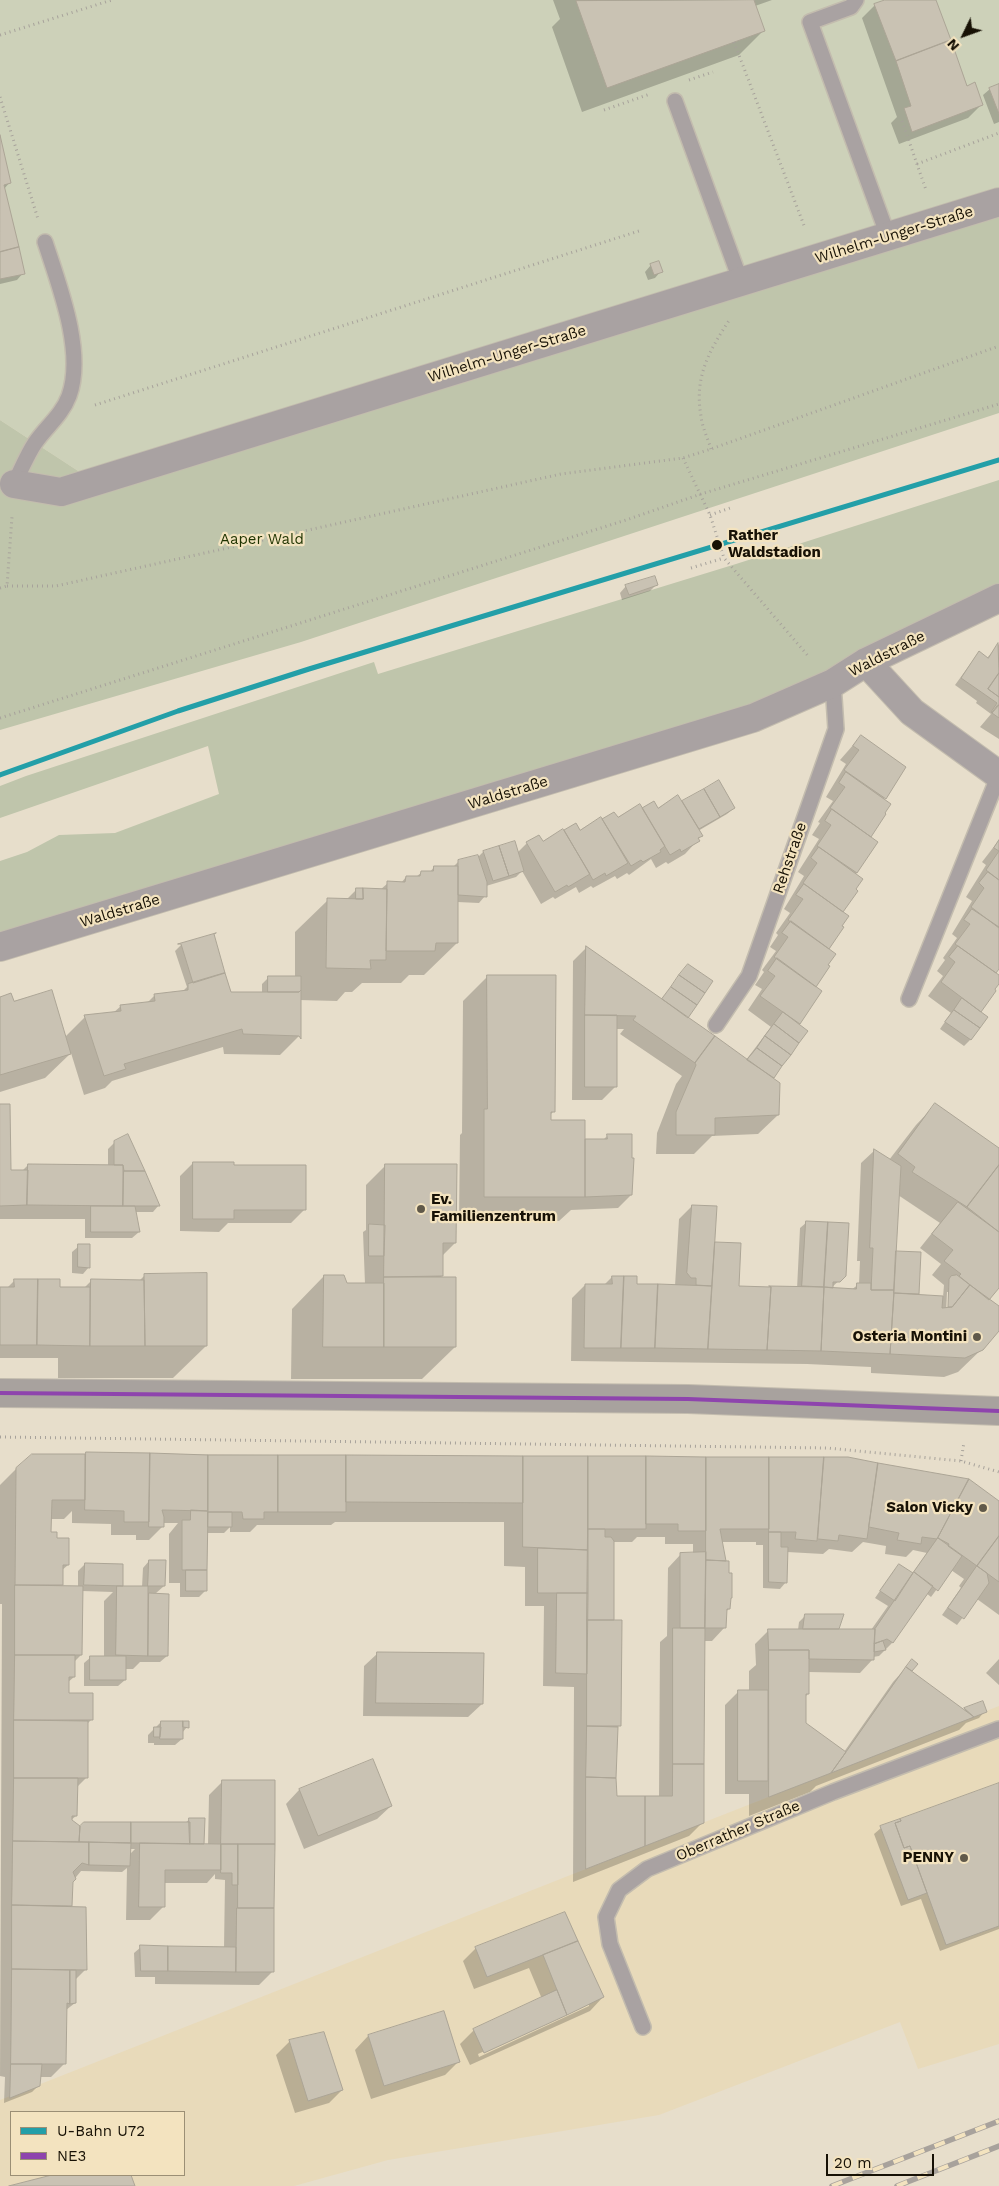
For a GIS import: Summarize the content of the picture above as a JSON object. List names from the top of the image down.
{
  "streets": {
    "street": ["Wilhelm-Unger-Straße", "Waldstraße"],
    "lane": ["Rehstraße", "Oberrather Straße"]
  },
  "crossings": [
    ["Waldstraße", "Rehstraße"]
  ],
  "parks": ["Aaper Wald"],
  "places": [
    "Rather Waldstadion",
    "Ev. Familienzentrum",
    "Osteria Montini",
    "Salon Vicky",
    "PENNY"
  ],
  "lines": ["metro line U72", "transit line NE3"],
  "legend": ["U-Bahn U72", "NE3"],
  "scale_bar": "20 m",
  "north": "bottom left"
}
